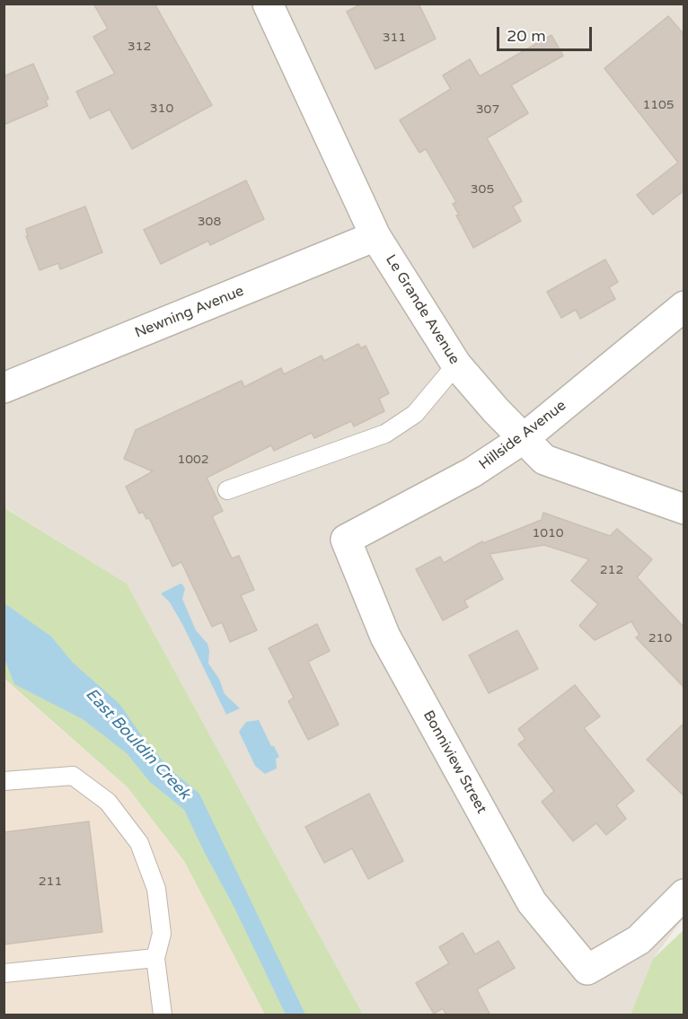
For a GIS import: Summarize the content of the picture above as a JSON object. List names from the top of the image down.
{
  "streets": {
    "street": [
      "Le Grande Avenue",
      "Newning Avenue",
      "Hillside Avenue",
      "Bonniview Street"
    ]
  },
  "crossings": [
    ["Le Grande Avenue", "Newning Avenue"],
    ["Le Grande Avenue", "Hillside Avenue"],
    ["Hillside Avenue", "Bonniview Street"]
  ],
  "water": ["East Bouldin Creek"],
  "house_numbers": [
    "311",
    "312",
    "1105",
    "310",
    "307",
    "305",
    "308",
    "1002",
    "1010",
    "212",
    "210",
    "211"
  ],
  "scale_bar": "20 m"
}
